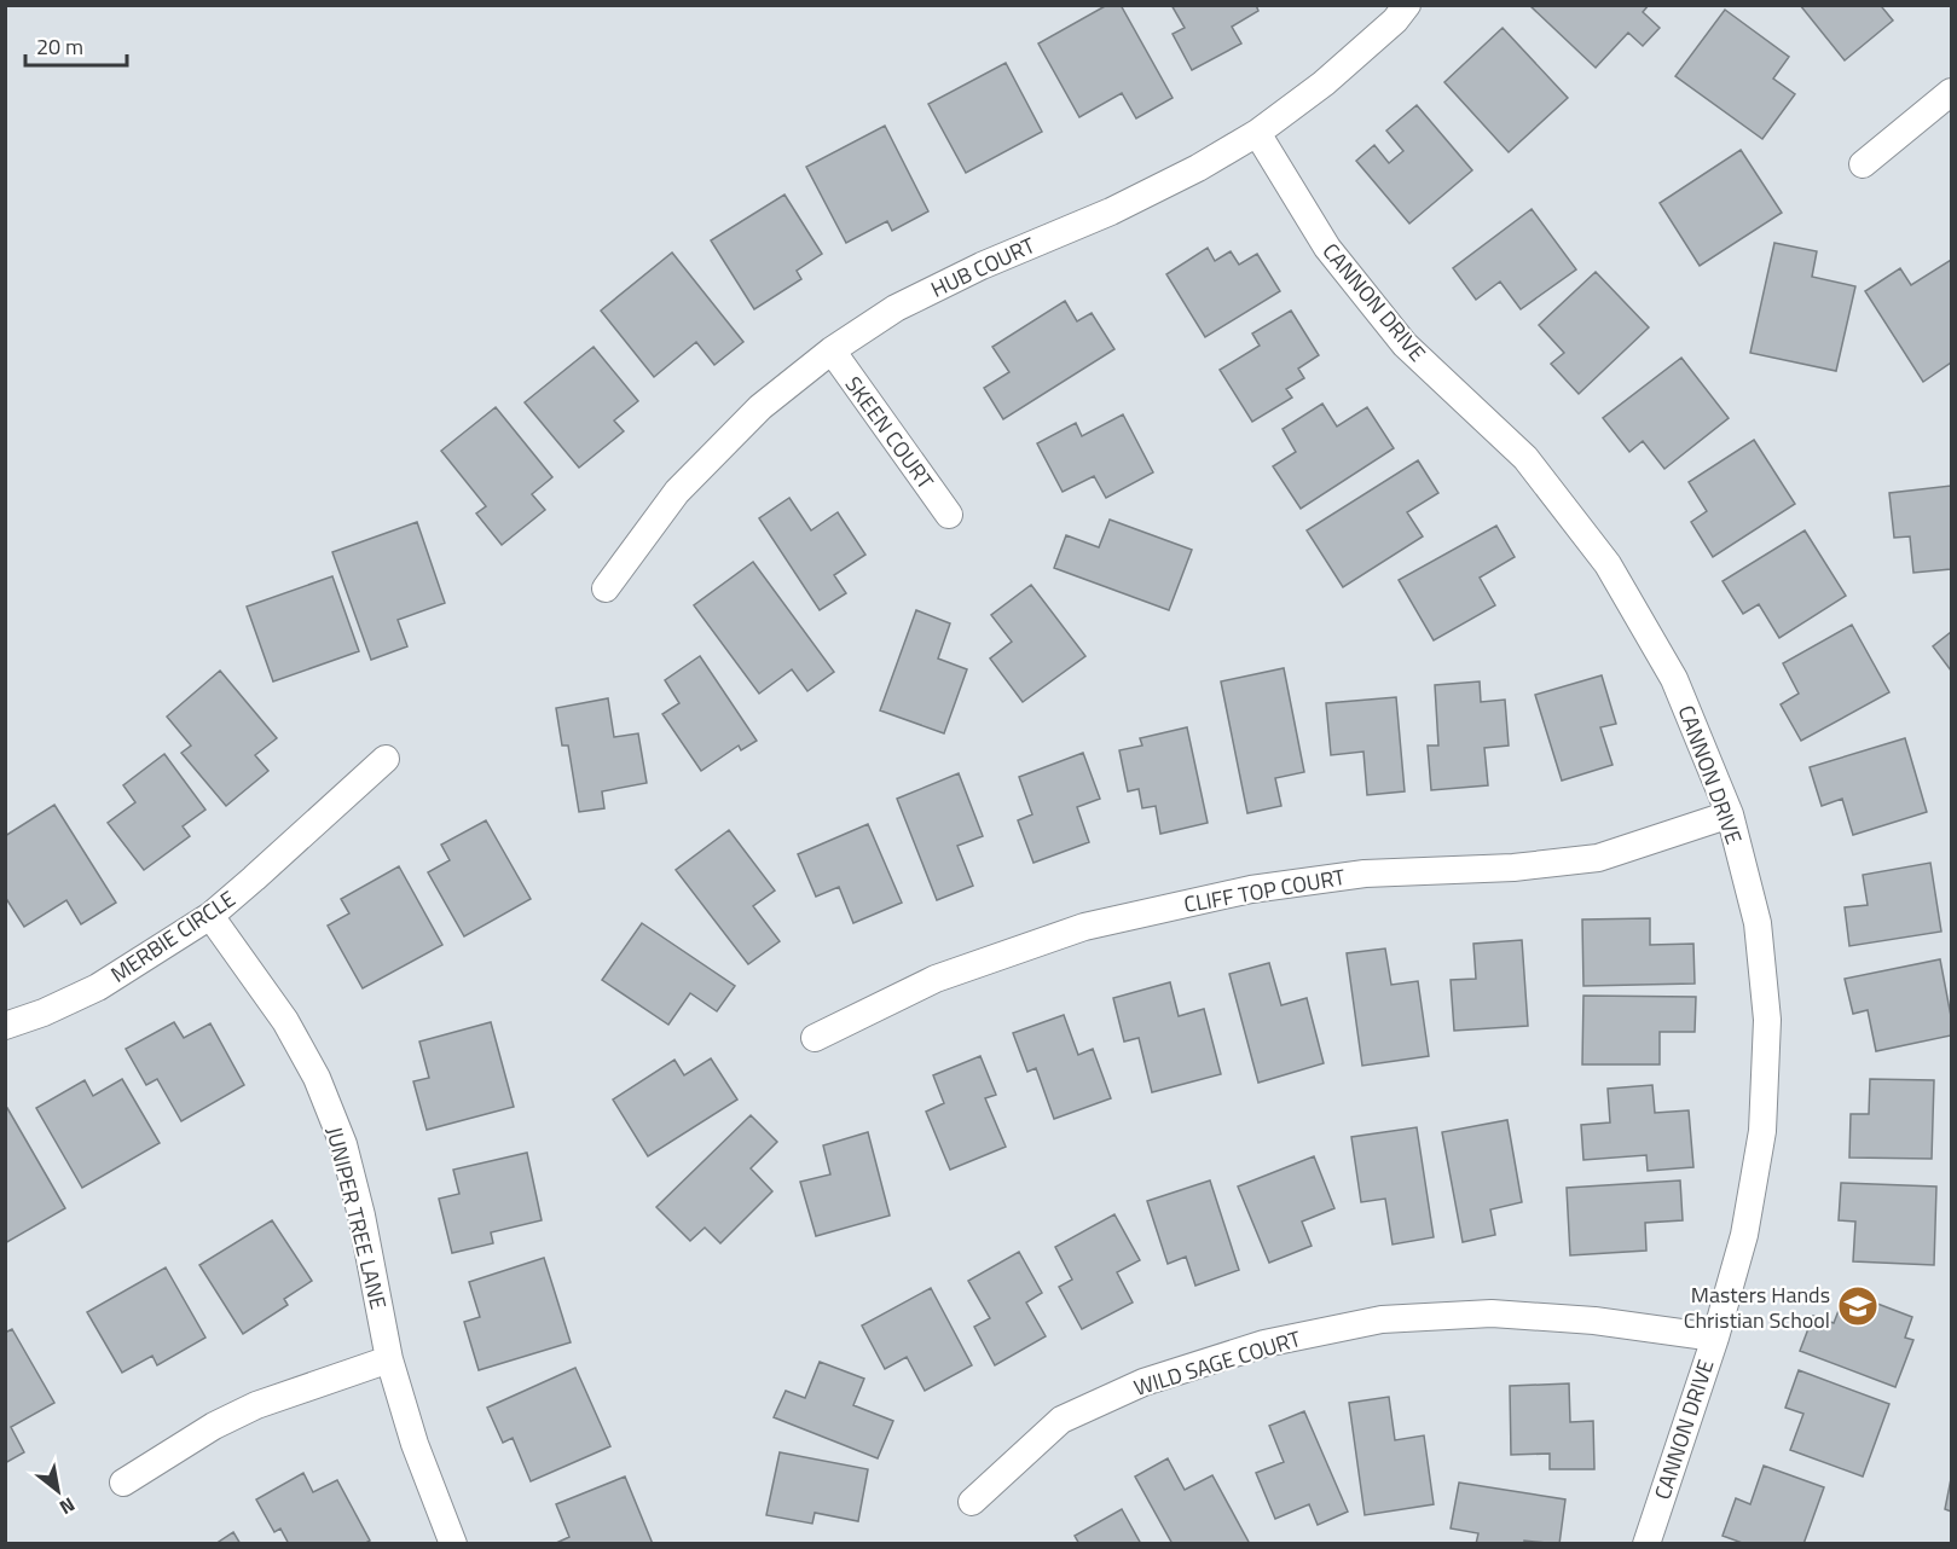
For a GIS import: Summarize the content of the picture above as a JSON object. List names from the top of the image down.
{
  "streets": {
    "street": [
      "HUB COURT",
      "CANNON DRIVE",
      "SKEEN COURT",
      "CLIFF TOP COURT",
      "MERBIE CIRCLE",
      "JUNIPER TREE LANE",
      "WILD SAGE COURT"
    ]
  },
  "crossings": [
    ["HUB COURT", "CANNON DRIVE"],
    ["HUB COURT", "SKEEN COURT"],
    ["CANNON DRIVE", "CLIFF TOP COURT"],
    ["CANNON DRIVE", "WILD SAGE COURT"],
    ["MERBIE CIRCLE", "JUNIPER TREE LANE"]
  ],
  "places": {
    "school or university": ["Masters Hands Christian School"]
  },
  "scale_bar": "20 m",
  "north": "bottom right"
}
